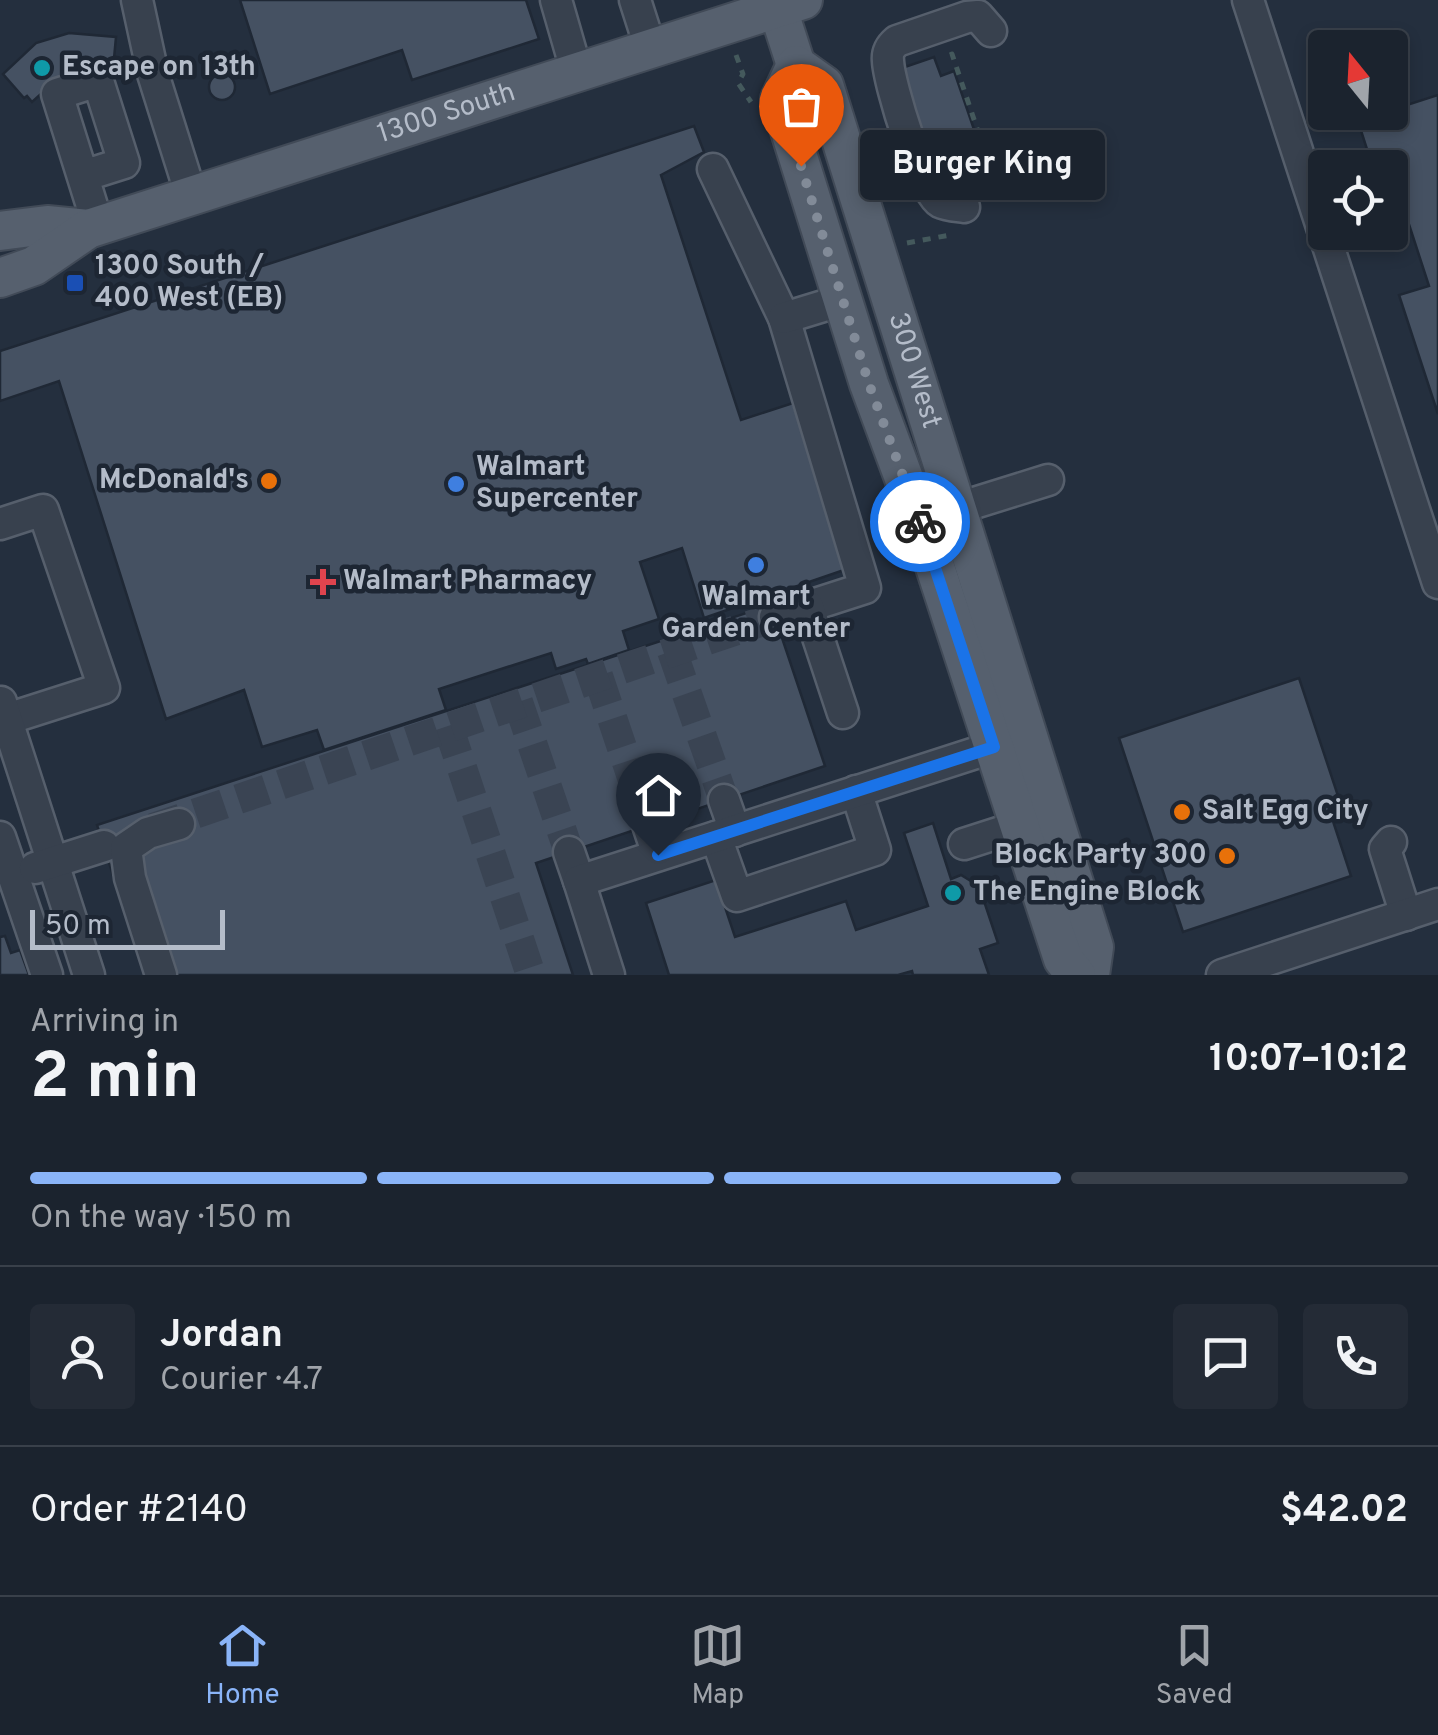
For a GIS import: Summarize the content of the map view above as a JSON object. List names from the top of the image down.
{
  "streets": {
    "main road": ["1300 South", "300 West"]
  },
  "crossings": [
    ["1300 South", "300 West"]
  ],
  "places": {
    "other": [
      "Escape on 13th",
      "Burger King",
      "McDonald's",
      "Walmart Supercenter",
      "Walmart Garden Center",
      "Salt Egg City",
      "Block Party 300",
      "The Engine Block"
    ],
    "transit": ["1300 South / 400 West (EB)"],
    "health": ["Walmart Pharmacy"]
  },
  "scale_bar": "50 m",
  "north": "top",
  "page": {
    "bubble": "Burger King",
    "scale": "50 m",
    "heading": ["2 min", "Arriving in", "10:07–10:12"],
    "panel": [
      "Jordan",
      "Courier · 4.7",
      "Order #2140",
      "$42.02"
    ],
    "bar": "On the way · 150 m",
    "tabs": ["Home", "Map", "Saved"]
  }
}
